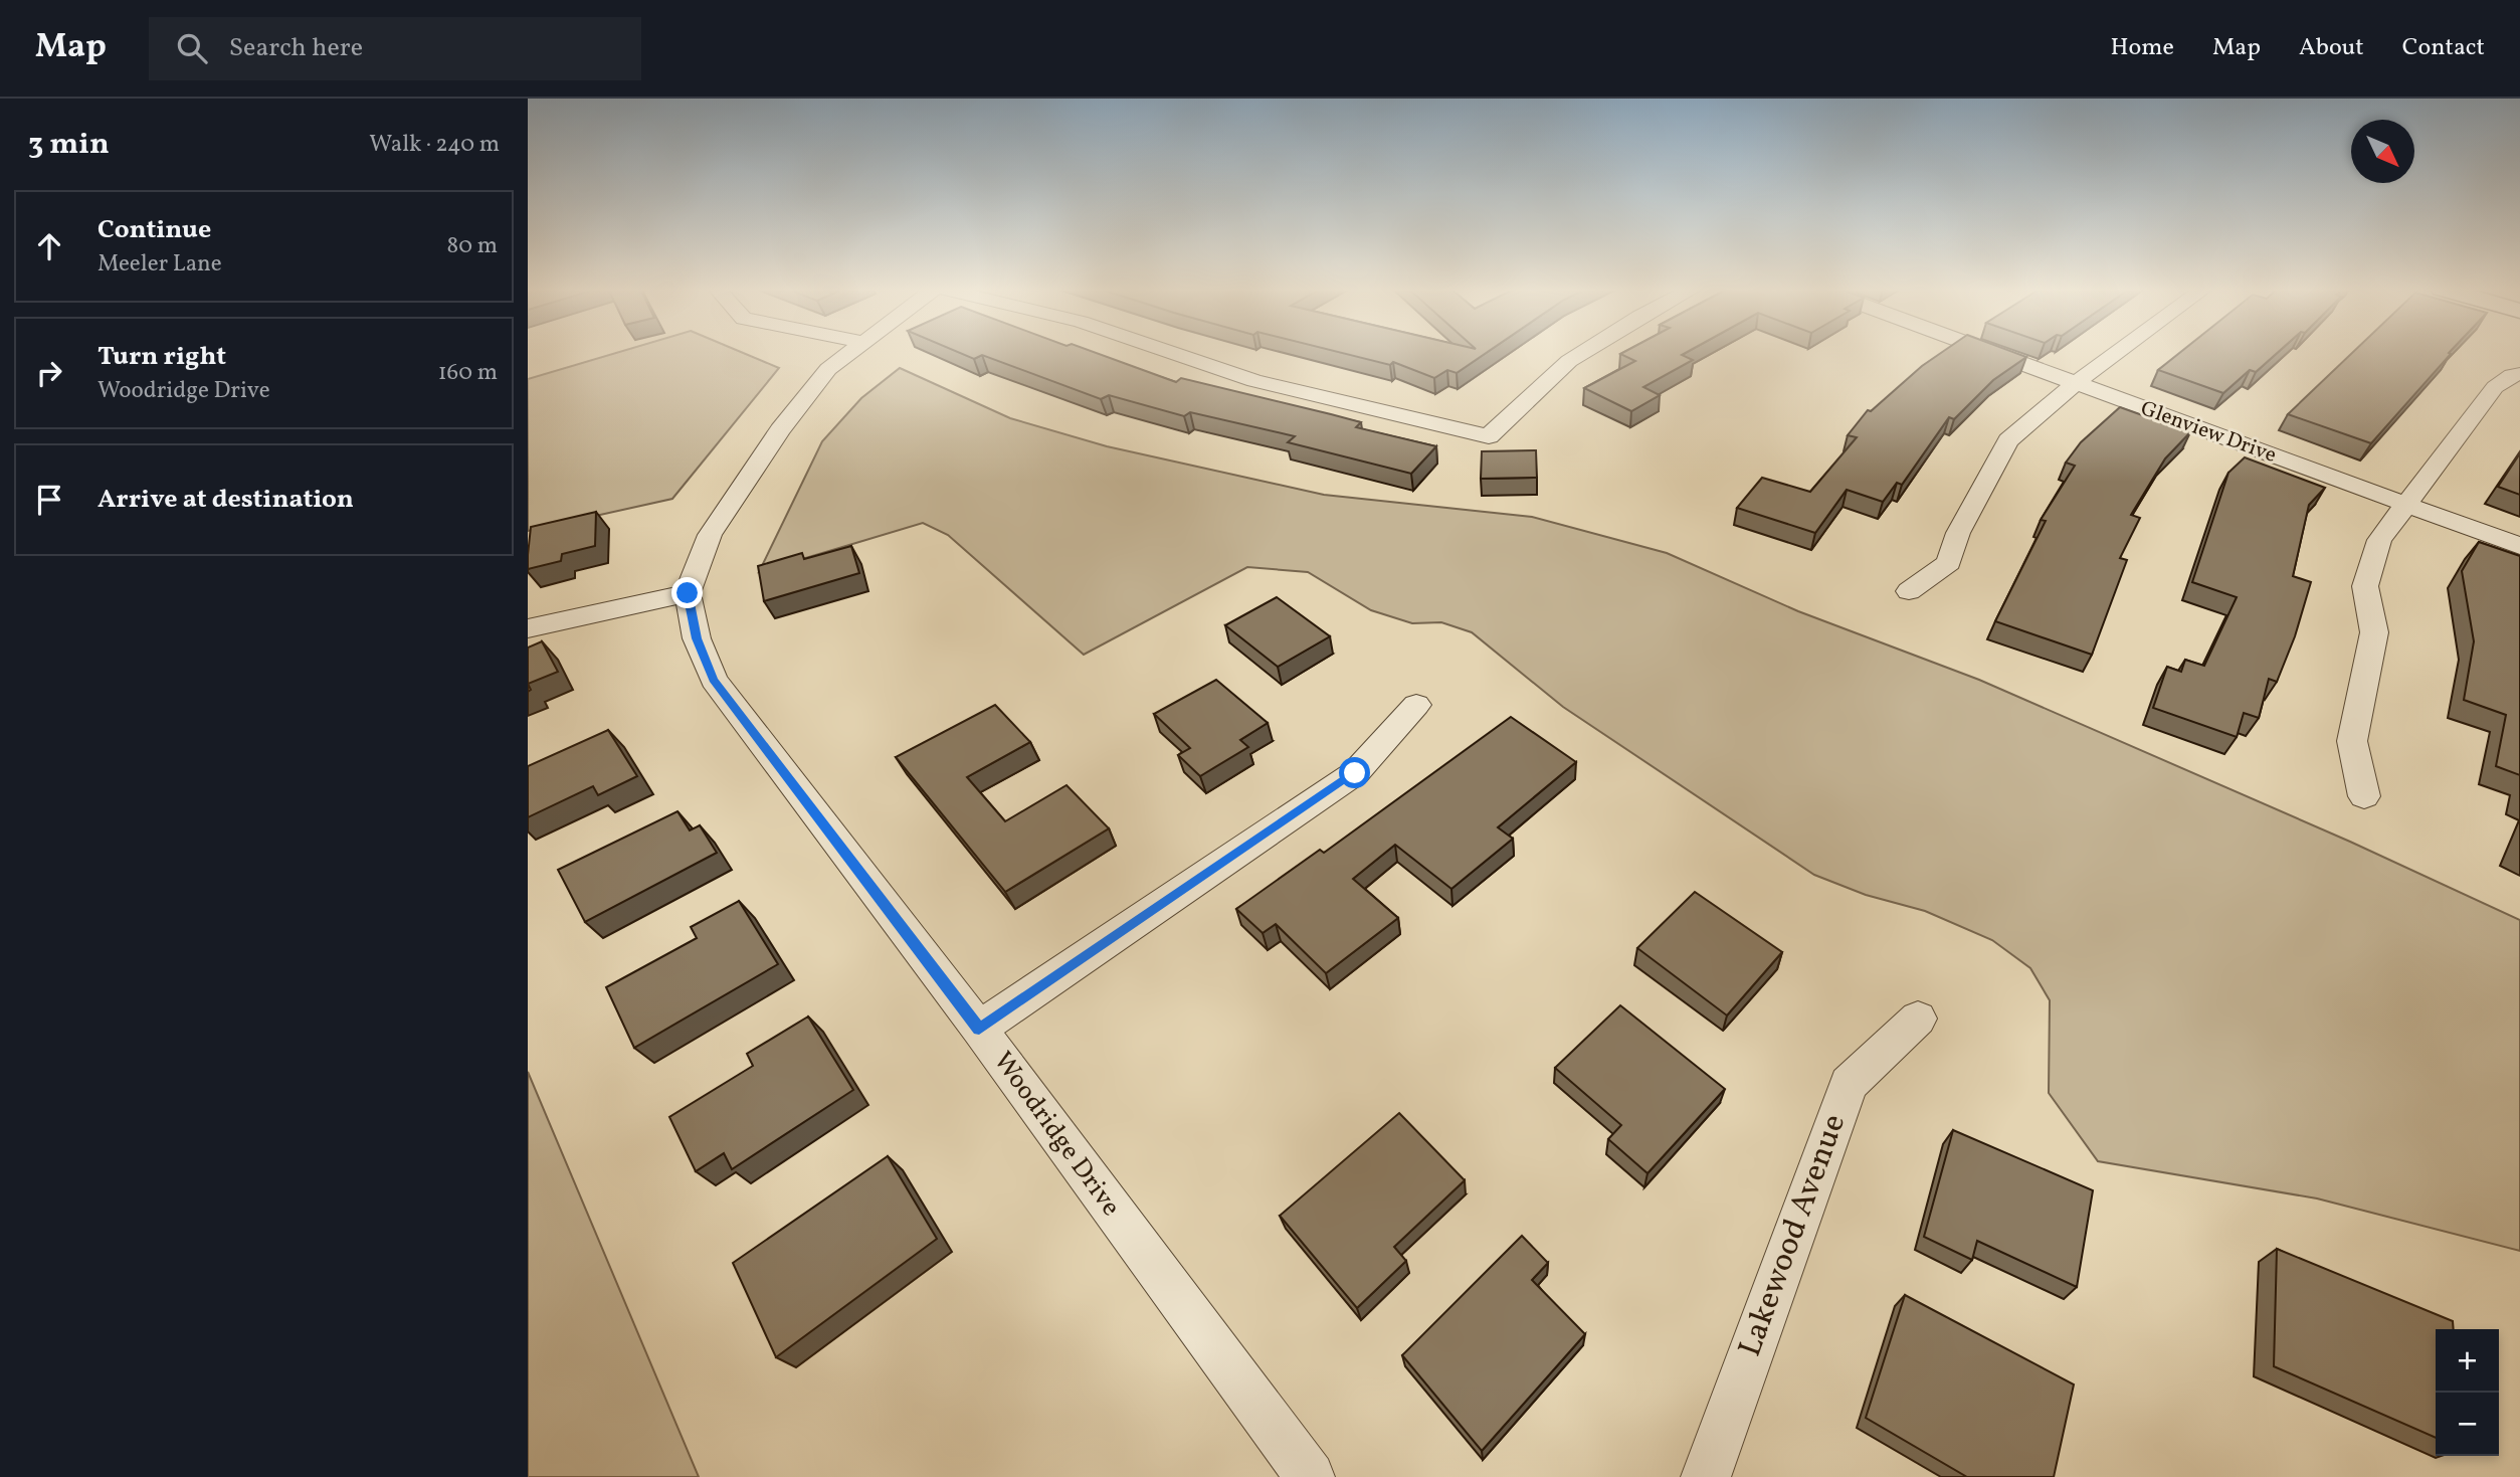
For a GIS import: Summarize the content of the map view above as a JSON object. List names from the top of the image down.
{
  "streets": {
    "street": ["Glenview Drive", "Woodridge Drive", "Lakewood Avenue"]
  },
  "north": "bottom right",
  "page": {
    "header": "Map",
    "search": "Search here",
    "nav": [
      "Home",
      "Map",
      "About",
      "Contact"
    ],
    "heading": ["3 min", "Walk · 240 m"],
    "list": [
      ["Continue", "Meeler Lane", "80 m"],
      ["Turn right", "Woodridge Drive", "160 m"],
      "Arrive at destination"
    ],
    "map_buttons": ["+", "−"]
  }
}
